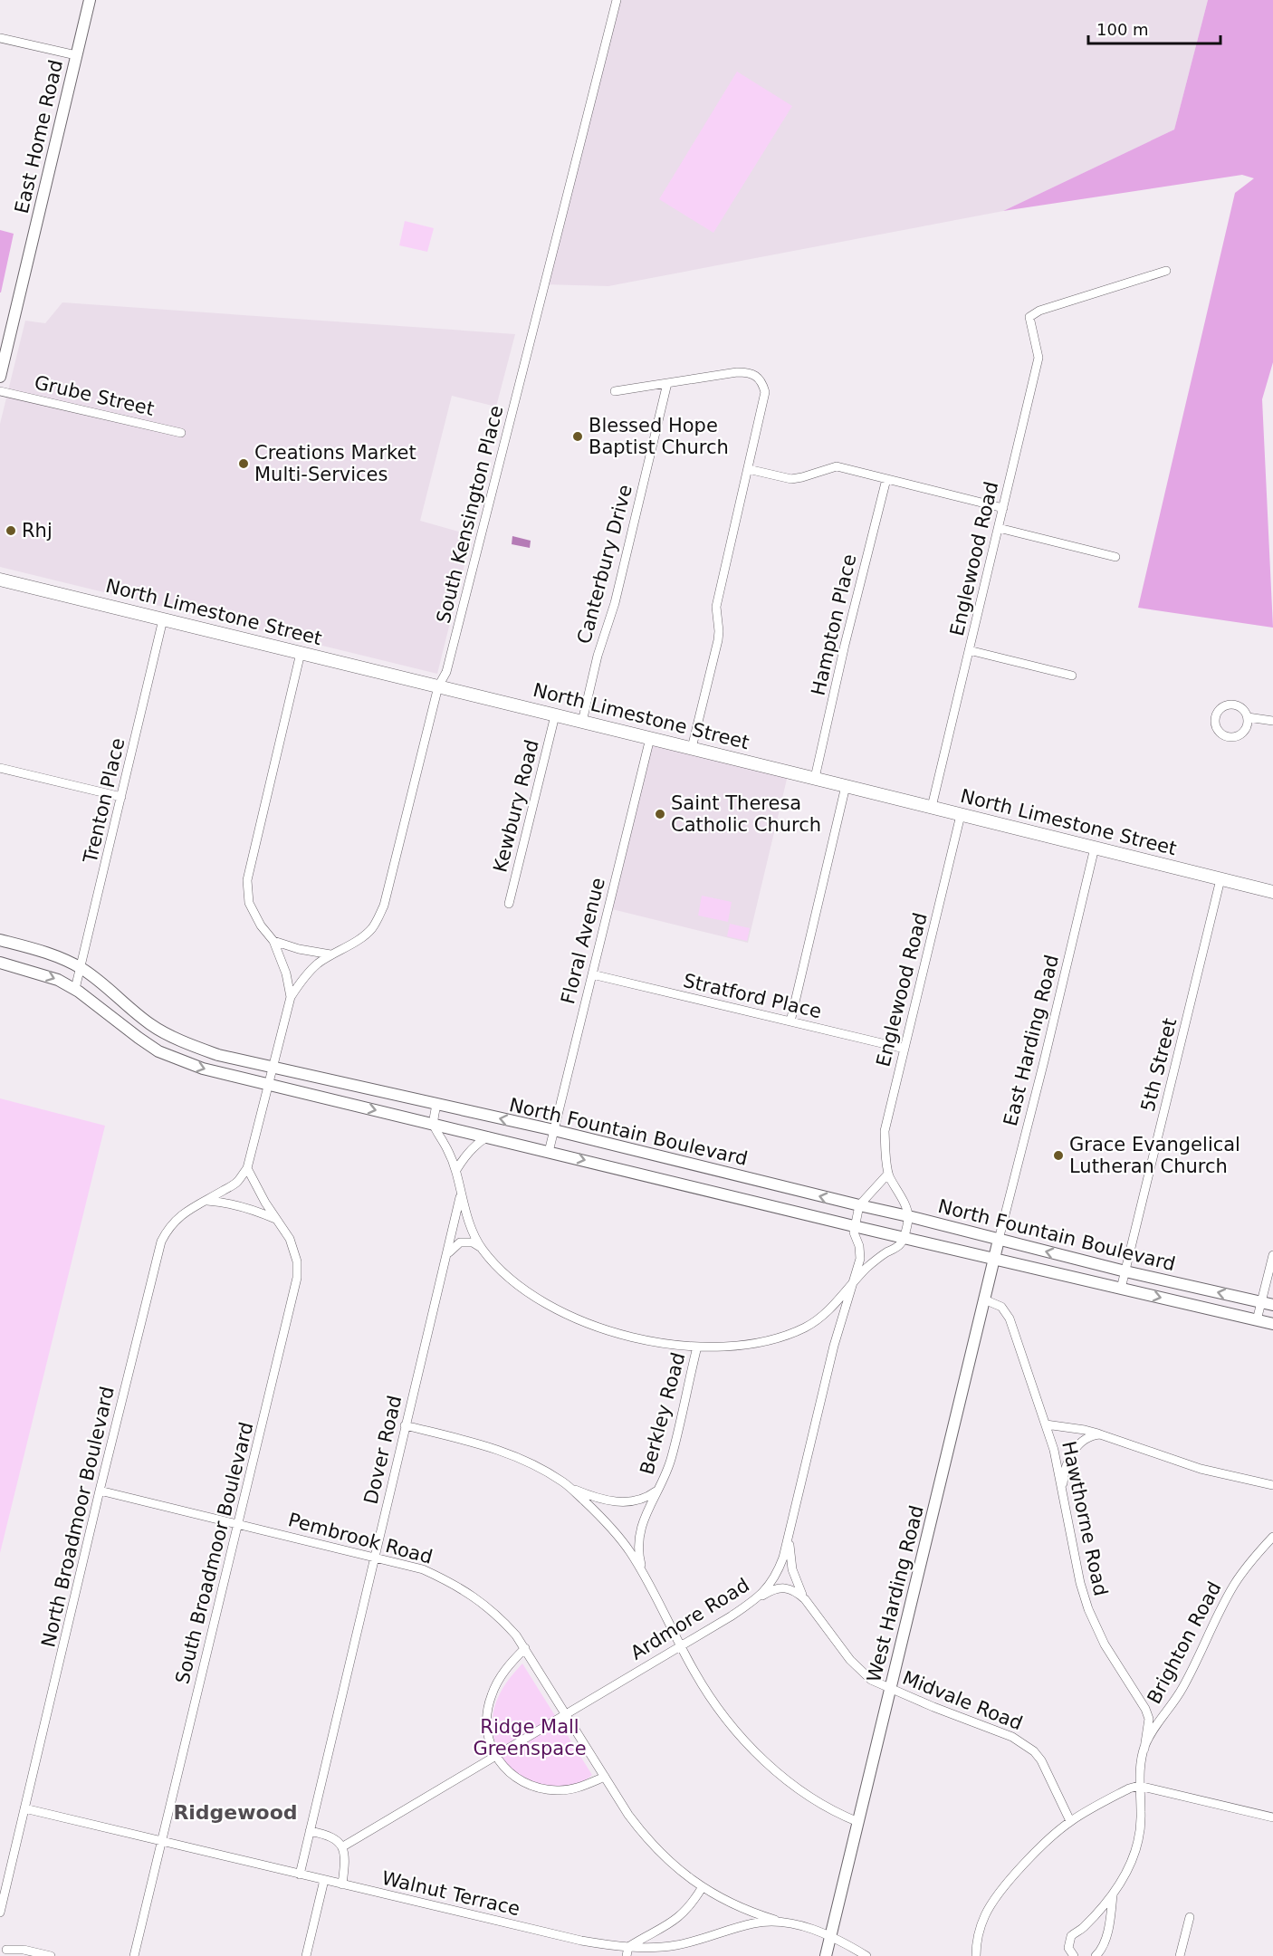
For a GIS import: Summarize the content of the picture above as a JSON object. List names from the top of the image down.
{
  "streets": {
    "main road": ["North Limestone Street"],
    "street": [
      "East Home Road",
      "Grube Street",
      "South Kensington Place",
      "Englewood Road",
      "Canterbury Drive",
      "Hampton Place",
      "Trenton Place",
      "Kewbury Road",
      "Floral Avenue",
      "Stratford Place",
      "East Harding Road",
      "5th Street",
      "North Fountain Boulevard",
      "Berkley Road",
      "Dover Road",
      "North Broadmoor Boulevard",
      "Hawthorne Road",
      "Pembrook Road",
      "South Broadmoor Boulevard",
      "West Harding Road",
      "Ardmore Road",
      "Brighton Road",
      "Midvale Road",
      "Walnut Terrace"
    ]
  },
  "crossings": [
    ["South Kensington Place", "North Limestone Street"],
    ["Englewood Road", "North Limestone Street"],
    ["Englewood Road", "Stratford Place"],
    ["Englewood Road", "North Fountain Boulevard"],
    ["Canterbury Drive", "North Limestone Street"],
    ["North Limestone Street", "Hampton Place"],
    ["North Limestone Street", "Trenton Place"],
    ["North Limestone Street", "Kewbury Road"],
    ["North Limestone Street", "Floral Avenue"],
    ["North Limestone Street", "East Harding Road"],
    ["North Limestone Street", "5th Street"],
    ["Trenton Place", "North Fountain Boulevard"],
    ["Floral Avenue", "Stratford Place"],
    ["Floral Avenue", "North Fountain Boulevard"],
    ["East Harding Road", "North Fountain Boulevard"],
    ["East Harding Road", "West Harding Road"],
    ["5th Street", "North Fountain Boulevard"],
    ["North Fountain Boulevard", "West Harding Road"],
    ["North Fountain Boulevard", "Ardmore Road"],
    ["Dover Road", "Pembrook Road"],
    ["Dover Road", "Walnut Terrace"],
    ["North Broadmoor Boulevard", "Pembrook Road"],
    ["North Broadmoor Boulevard", "South Broadmoor Boulevard"],
    ["North Broadmoor Boulevard", "Walnut Terrace"],
    ["Hawthorne Road", "West Harding Road"],
    ["Hawthorne Road", "Brighton Road"],
    ["Pembrook Road", "South Broadmoor Boulevard"],
    ["Pembrook Road", "Ardmore Road"],
    ["Pembrook Road", "Walnut Terrace"],
    ["South Broadmoor Boulevard", "Walnut Terrace"],
    ["West Harding Road", "Midvale Road"],
    ["West Harding Road", "Walnut Terrace"],
    ["Ardmore Road", "Midvale Road"]
  ],
  "districts": ["Ridgewood"],
  "parks": ["Ridge Mall Greenspace"],
  "places": [
    "Blessed Hope Baptist Church",
    "Creations Market Multi-Services",
    "Rhj",
    "Saint Theresa Catholic Church",
    "Grace Evangelical Lutheran Church"
  ],
  "scale_bar": "100 m"
}
